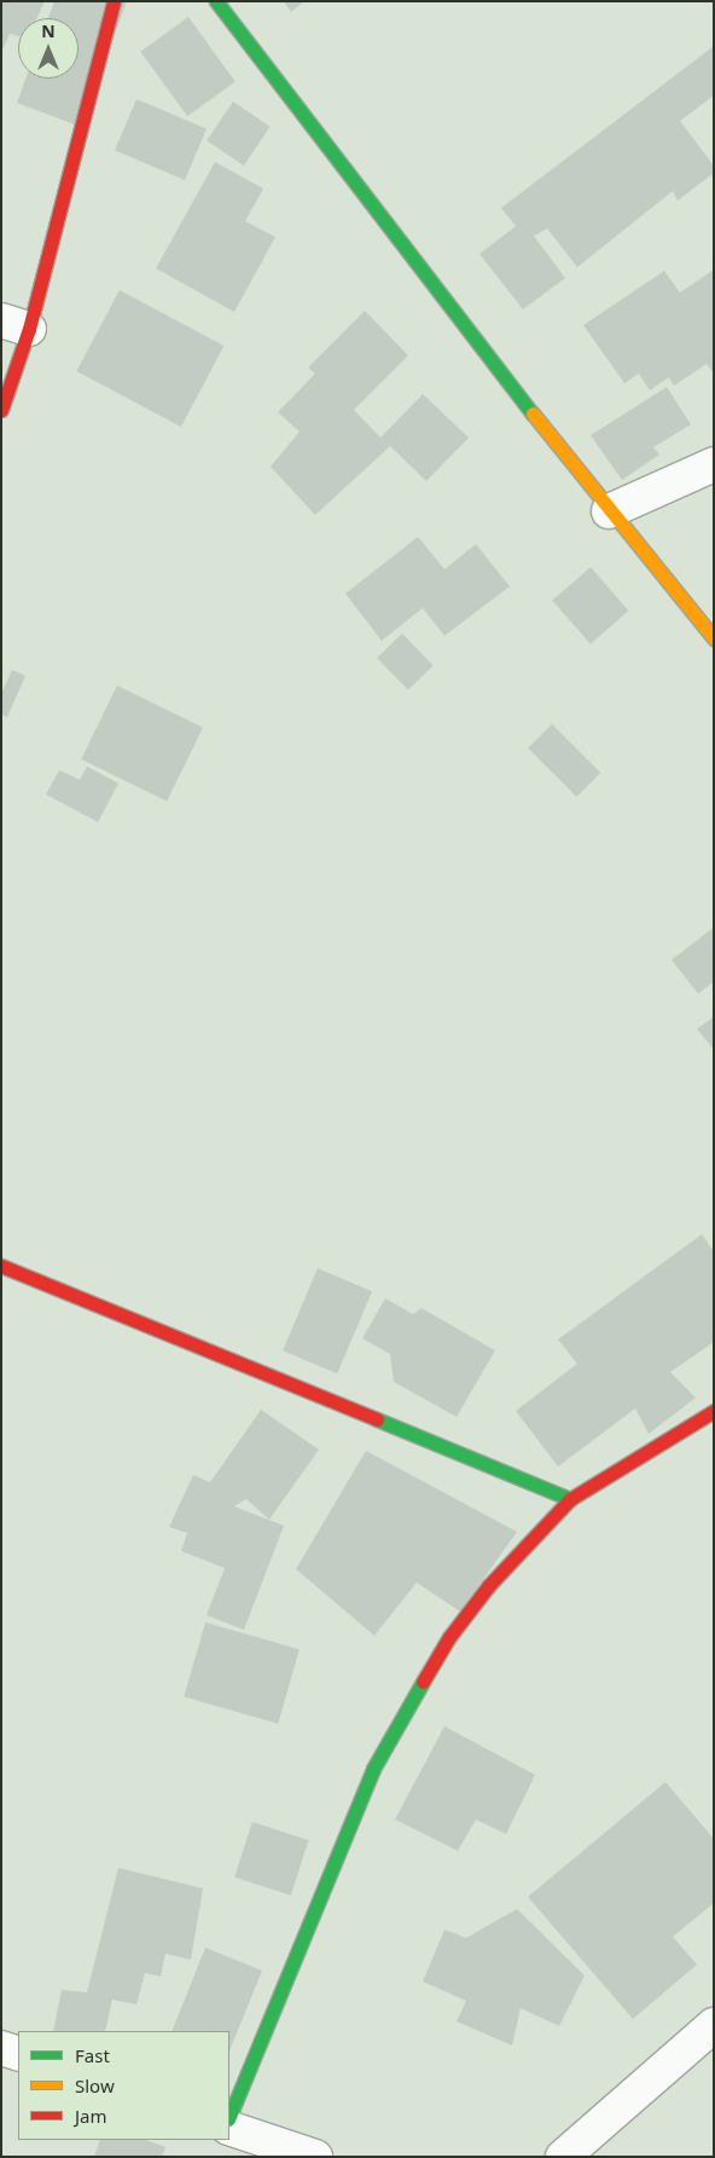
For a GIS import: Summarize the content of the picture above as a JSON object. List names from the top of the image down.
{
  "legend": ["Fast", "Slow", "Jam"],
  "north": "top"
}
